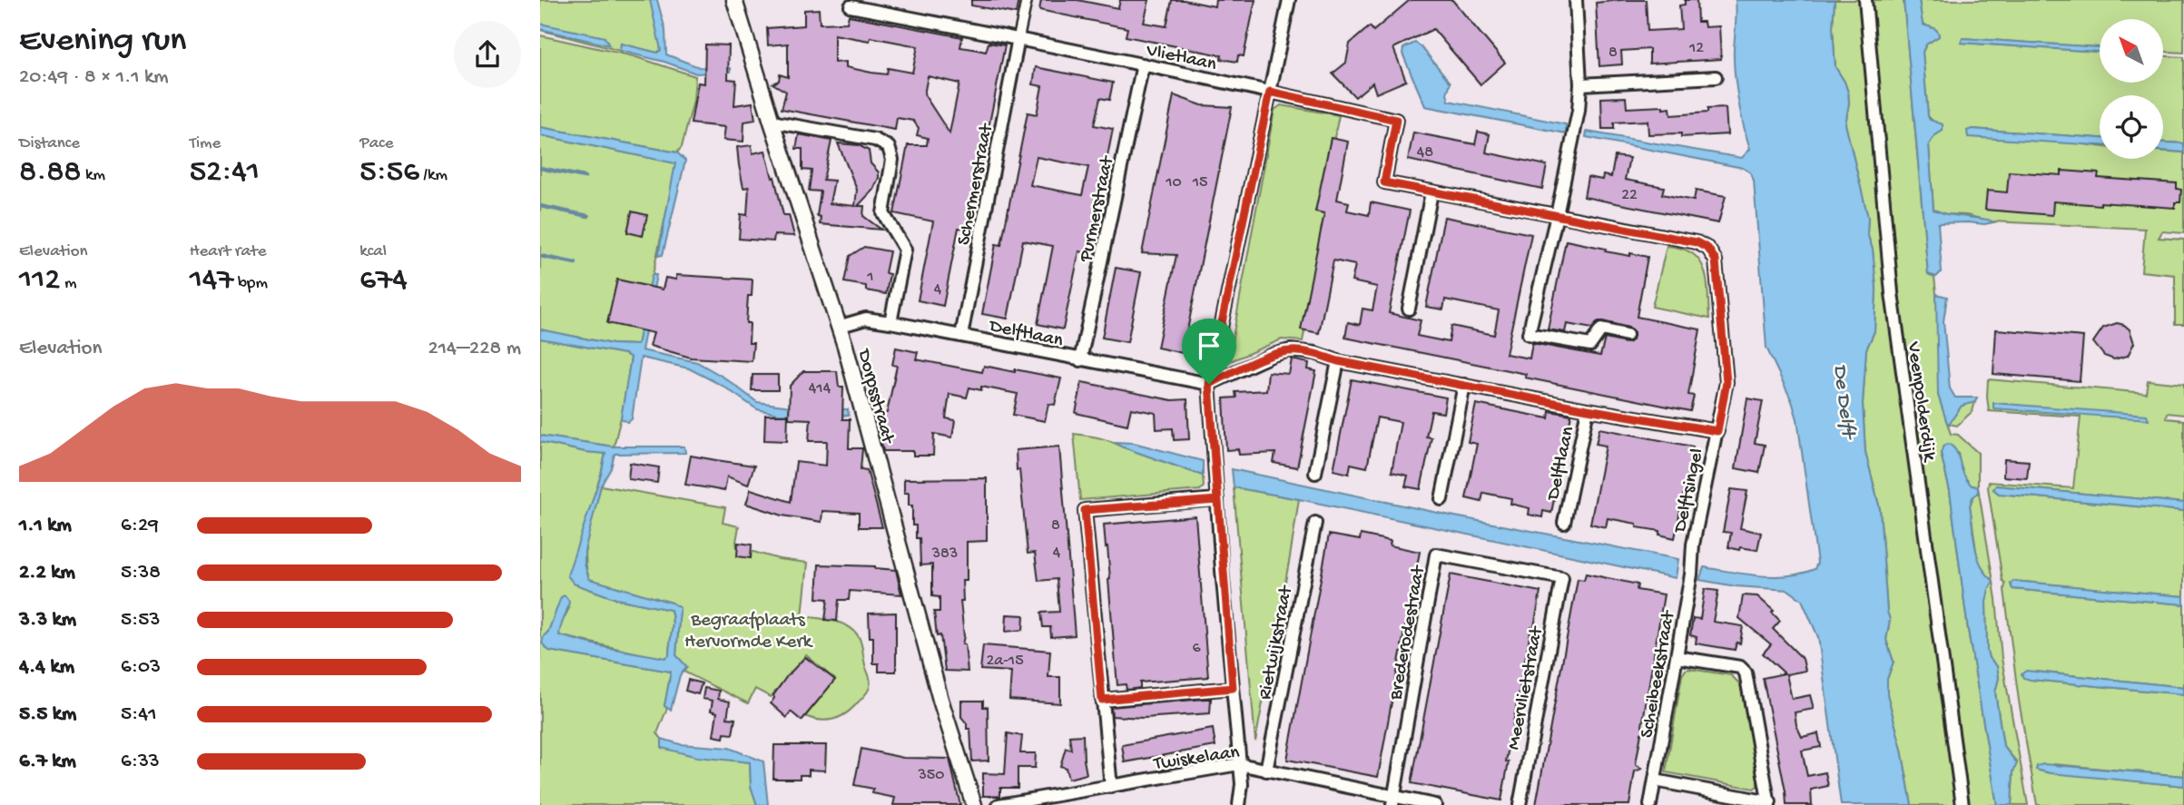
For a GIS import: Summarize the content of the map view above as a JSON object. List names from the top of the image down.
{
  "streets": {
    "street": [
      "Vlietlaan",
      "Schermerstraat",
      "Purmerstraat",
      "Delftlaan",
      "Dorpsstraat",
      "Veenpolderdijk",
      "Delftsingel",
      "Brederodestraat",
      "Rietwijkstraat",
      "Scheibeekstraat",
      "Meervlietstraat",
      "Twiskelaan"
    ]
  },
  "crossings": [
    ["Vlietlaan", "Schermerstraat"],
    ["Vlietlaan", "Purmerstraat"],
    ["Vlietlaan", "Delftsingel"],
    ["Schermerstraat", "Delftlaan"],
    ["Purmerstraat", "Delftlaan"],
    ["Delftlaan", "Dorpsstraat"],
    ["Delftlaan", "Delftsingel"],
    ["Delftsingel", "Scheibeekstraat"],
    ["Brederodestraat", "Meervlietstraat"],
    ["Brederodestraat", "Twiskelaan"],
    ["Rietwijkstraat", "Twiskelaan"]
  ],
  "water": ["De Delft"],
  "parks": ["Begraafplaats Hervormde Kerk"],
  "house_numbers": [
    "12",
    "8",
    "48",
    "10",
    "15",
    "22",
    "1",
    "4",
    "414",
    "8",
    "4",
    "383",
    "6",
    "2a-15",
    "350"
  ],
  "north": "top left",
  "page": {
    "heading": ["Evening run", "20:49 · 8 × 1.1 km"],
    "stats": [
      ["Distance", "8.88 km"],
      ["Time", "52:41"],
      ["Pace", "5:56 /km"],
      ["Elevation", "112 m"],
      ["Heart rate", "147 bpm"],
      ["kcal", "674"]
    ],
    "chart": ["Elevation", "214–228 m"],
    "list": [
      {
        "name": "1.1 km",
        "note": "6:29"
      },
      {
        "name": "2.2 km",
        "note": "5:38"
      },
      {
        "name": "3.3 km",
        "note": "5:53"
      },
      {
        "name": "4.4 km",
        "note": "6:03"
      },
      {
        "name": "5.5 km",
        "note": "5:41"
      },
      {
        "name": "6.7 km",
        "note": "6:33"
      }
    ]
  }
}
